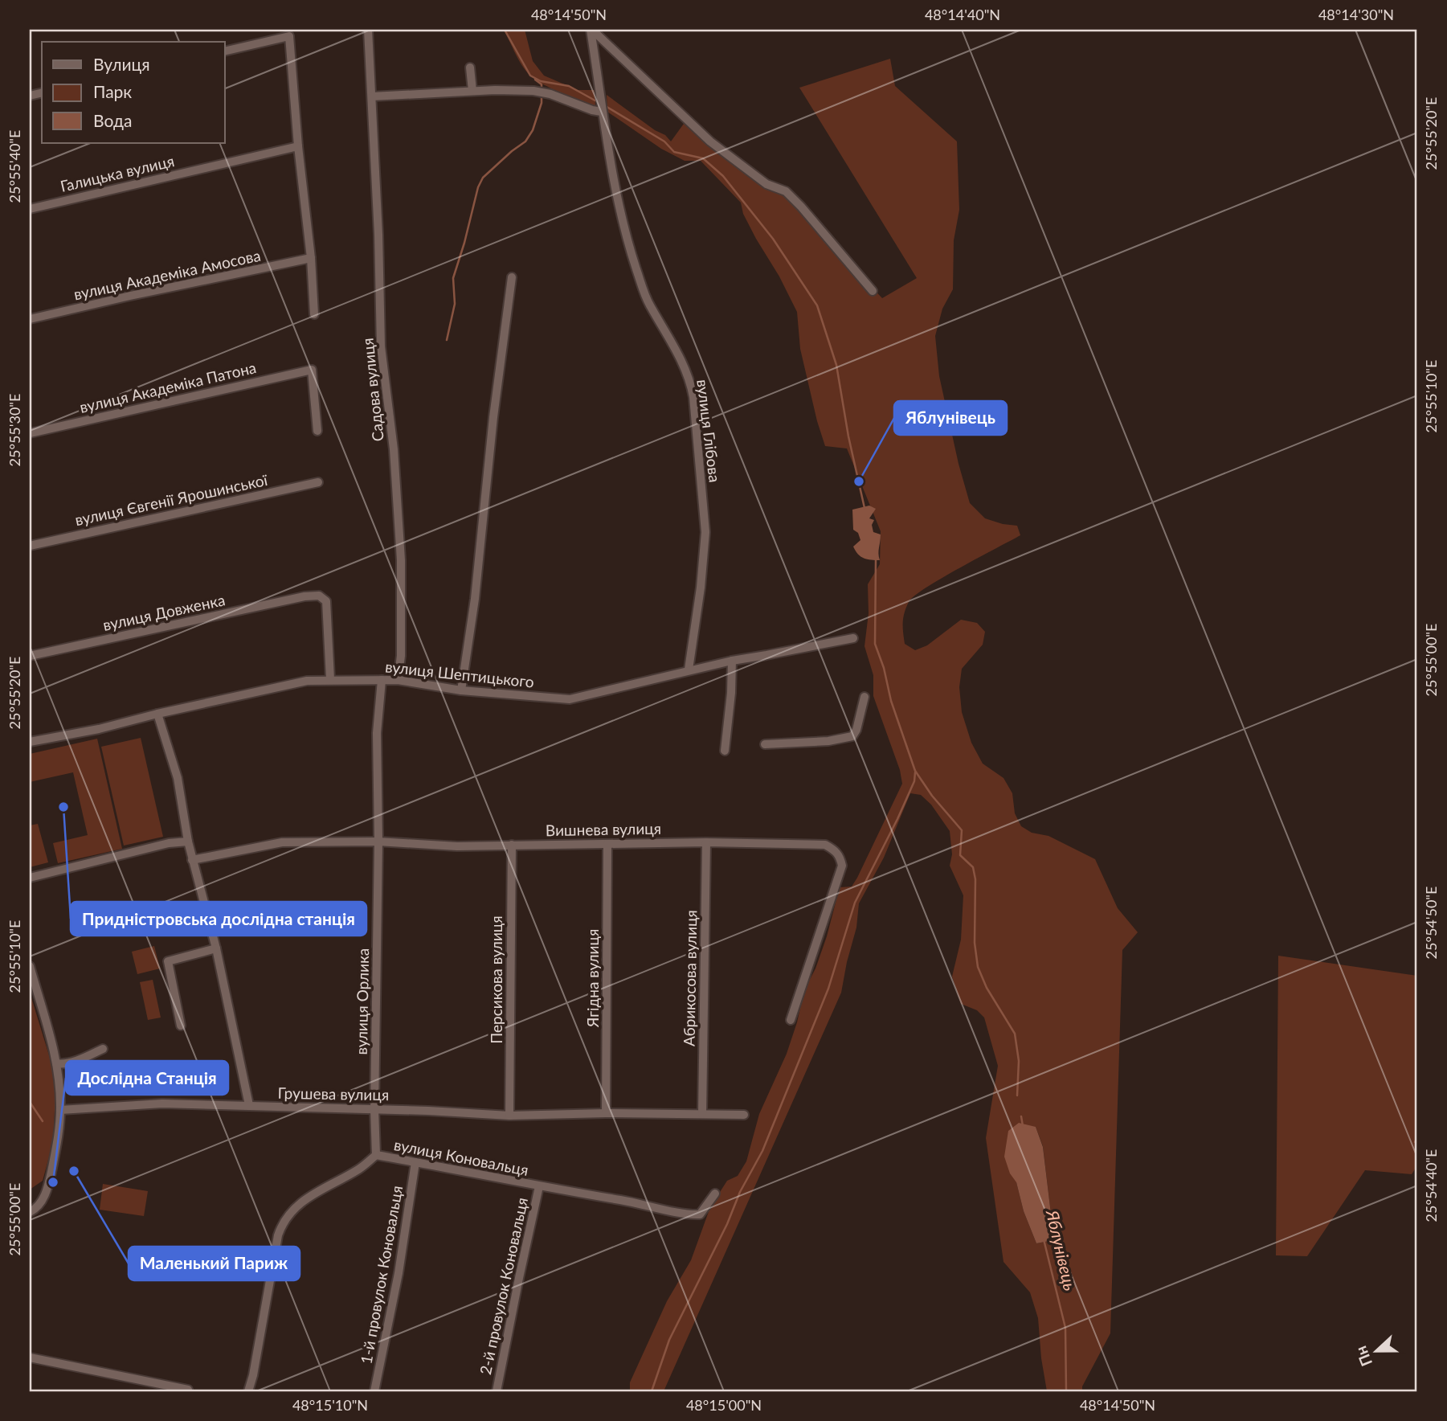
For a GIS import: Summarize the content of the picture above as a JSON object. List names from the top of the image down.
{
  "streets": {
    "street": [
      "Галицька вулиця",
      "вулиця Академіка Амосова",
      "вулиця Академіка Патона",
      "Садова вулиця",
      "вулиця Глібова",
      "вулиця Євгенії Ярошинської",
      "вулиця Довженка",
      "вулиця Шептицького",
      "Вишнева вулиця",
      "Ягідна вулиця",
      "Абрикосова вулиця",
      "Персикова вулиця",
      "вулиця Орлика",
      "Грушева вулиця",
      "вулиця Коновальця",
      "1-й провулок Коновальця",
      "2-й провулок Коновальця"
    ]
  },
  "crossings": [
    ["Садова вулиця", "вулиця Шептицького"],
    ["вулиця Глібова", "вулиця Шептицького"],
    ["вулиця Довженка", "вулиця Шептицького"],
    ["вулиця Шептицького", "вулиця Орлика"],
    ["Вишнева вулиця", "Ягідна вулиця"],
    ["Вишнева вулиця", "Абрикосова вулиця"],
    ["Вишнева вулиця", "Персикова вулиця"],
    ["Вишнева вулиця", "вулиця Орлика"],
    ["Ягідна вулиця", "Грушева вулиця"],
    ["Абрикосова вулиця", "Грушева вулиця"],
    ["Персикова вулиця", "Грушева вулиця"],
    ["вулиця Орлика", "Грушева вулиця"],
    ["вулиця Орлика", "вулиця Коновальця"],
    ["вулиця Коновальця", "1-й провулок Коновальця"],
    ["вулиця Коновальця", "2-й провулок Коновальця"]
  ],
  "water": ["Яблунівець"],
  "places": [
    "Яблунівець",
    "Придністровська дослідна станція",
    "Маленький Париж",
    "Дослідна Станція"
  ],
  "legend": ["Вулиця", "Парк", "Вода"],
  "north": "left",
  "coordinates": [
    "48°14'50\"N",
    "48°14'40\"N",
    "48°14'30\"N",
    "25°55'20\"E",
    "25°55'40\"E",
    "25°55'10\"E",
    "25°55'30\"E",
    "25°55'00\"E",
    "25°54'50\"E",
    "25°54'40\"E",
    "48°15'10\"N",
    "48°15'00\"N"
  ]
}
